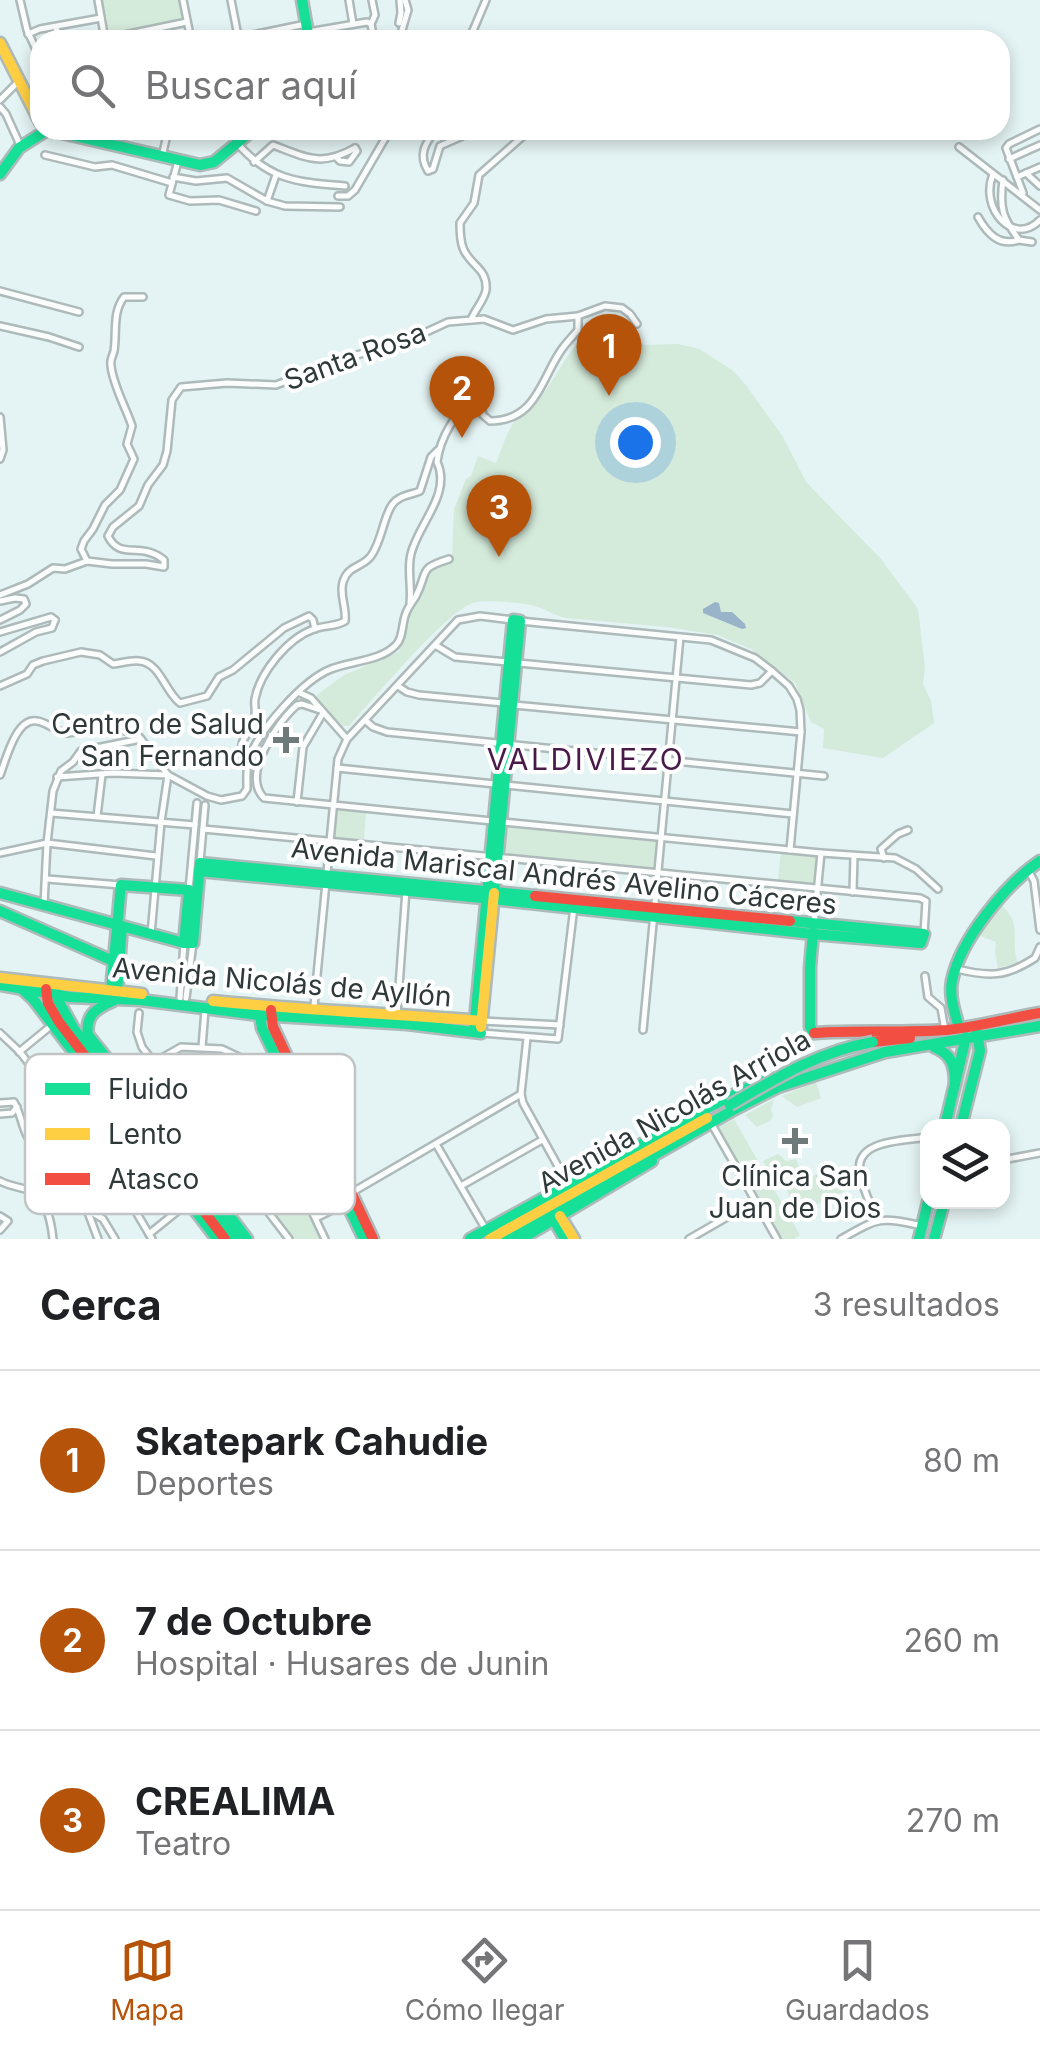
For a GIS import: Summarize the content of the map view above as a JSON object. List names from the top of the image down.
{
  "streets": {
    "street": [
      "Santa Rosa",
      "Avenida Mariscal Andrés Avelino Cáceres",
      "Avenida Nicolás de Ayllón",
      "Avenida Nicolás Arriola"
    ]
  },
  "districts": ["VALDIVIEZO"],
  "places": {
    "health": ["Centro de Salud San Fernando", "Clínica San Juan de Dios"]
  },
  "legend": ["Fluido", "Lento", "Atasco"],
  "page": {
    "search": "Buscar aquí",
    "pins": ["1", "2", "3"],
    "heading": ["Cerca", "3 resultados"],
    "list": [
      {
        "mark": "1",
        "name": "Skatepark Cahudie",
        "note": "Deportes",
        "value": "80 m"
      },
      {
        "mark": "2",
        "name": "7 de Octubre",
        "note": "Hospital · Husares de Junin",
        "value": "260 m"
      },
      {
        "mark": "3",
        "name": "CREALIMA",
        "note": "Teatro",
        "value": "270 m"
      }
    ],
    "nav": ["Mapa", "Cómo llegar", "Guardados"]
  }
}
